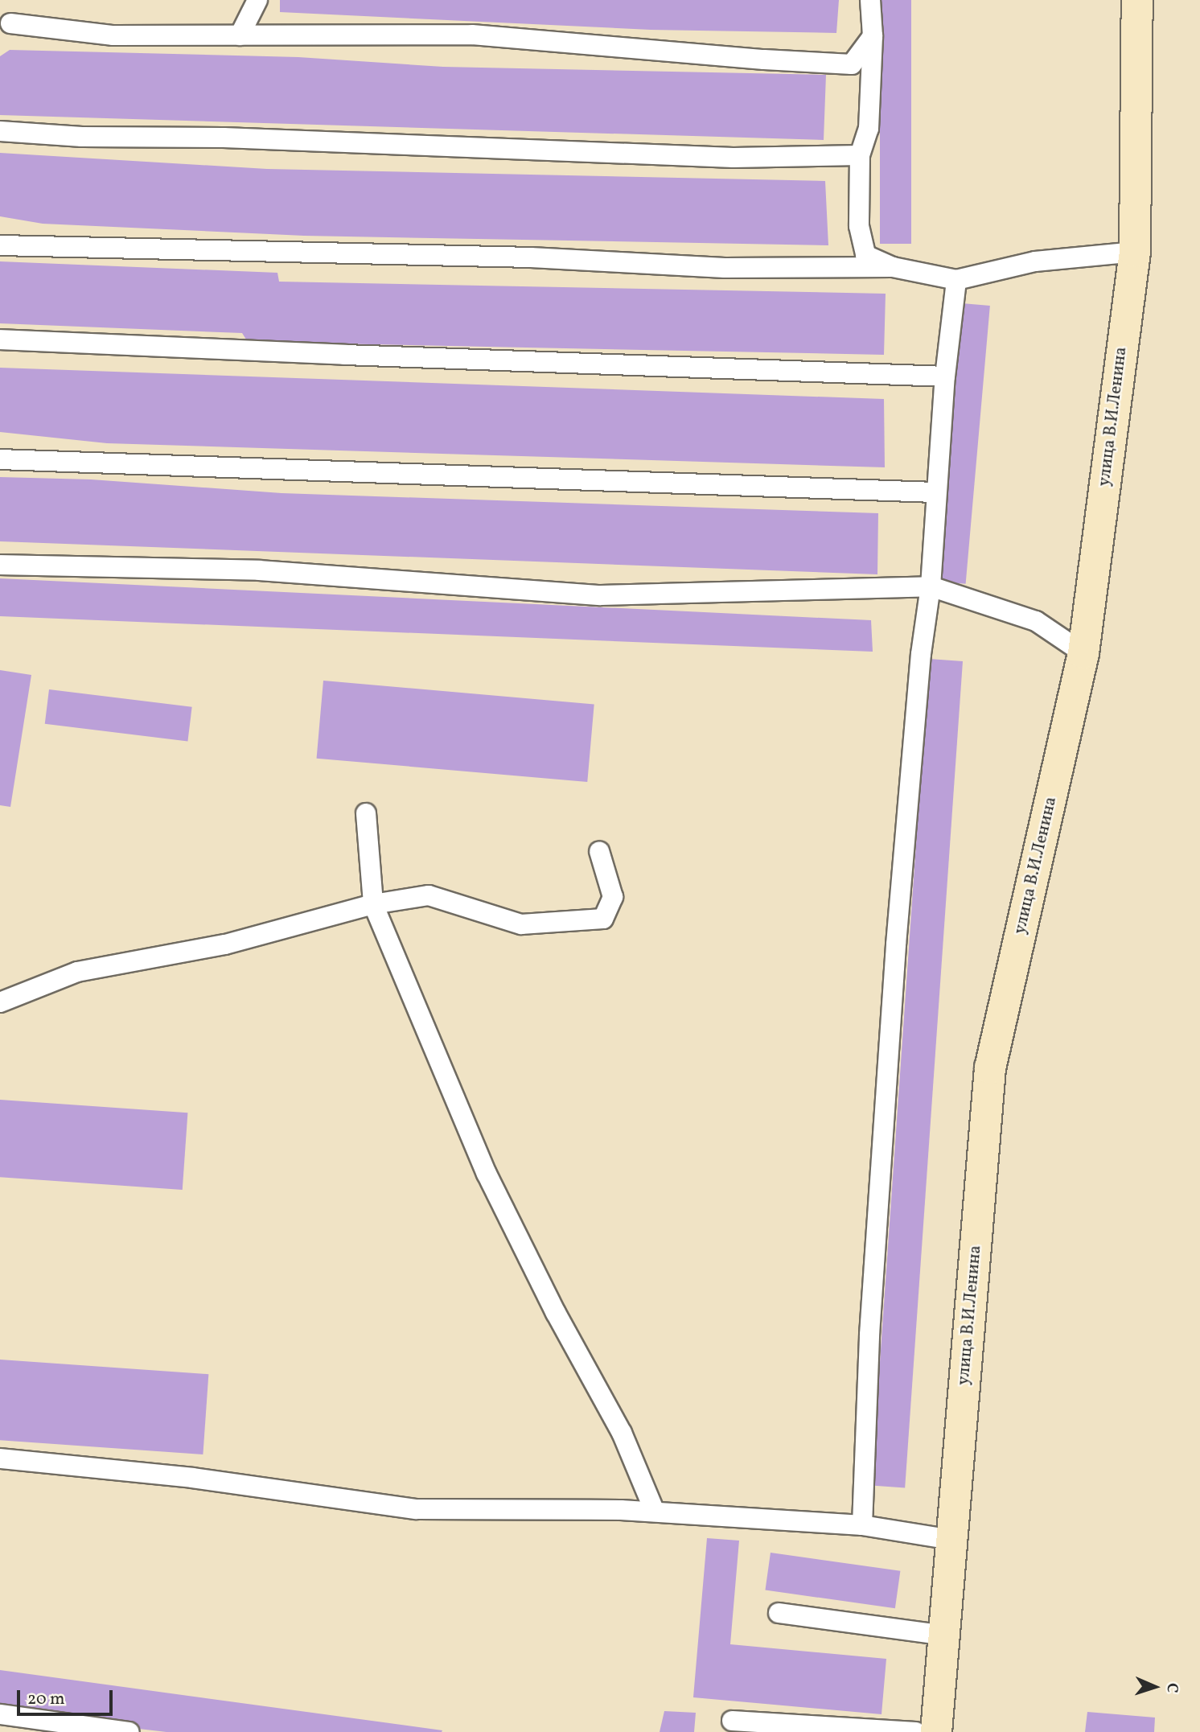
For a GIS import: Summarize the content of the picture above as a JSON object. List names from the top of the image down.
{
  "streets": {
    "main road": ["улица В.И.Ленина"]
  },
  "scale_bar": "20 m",
  "north": "right"
}
